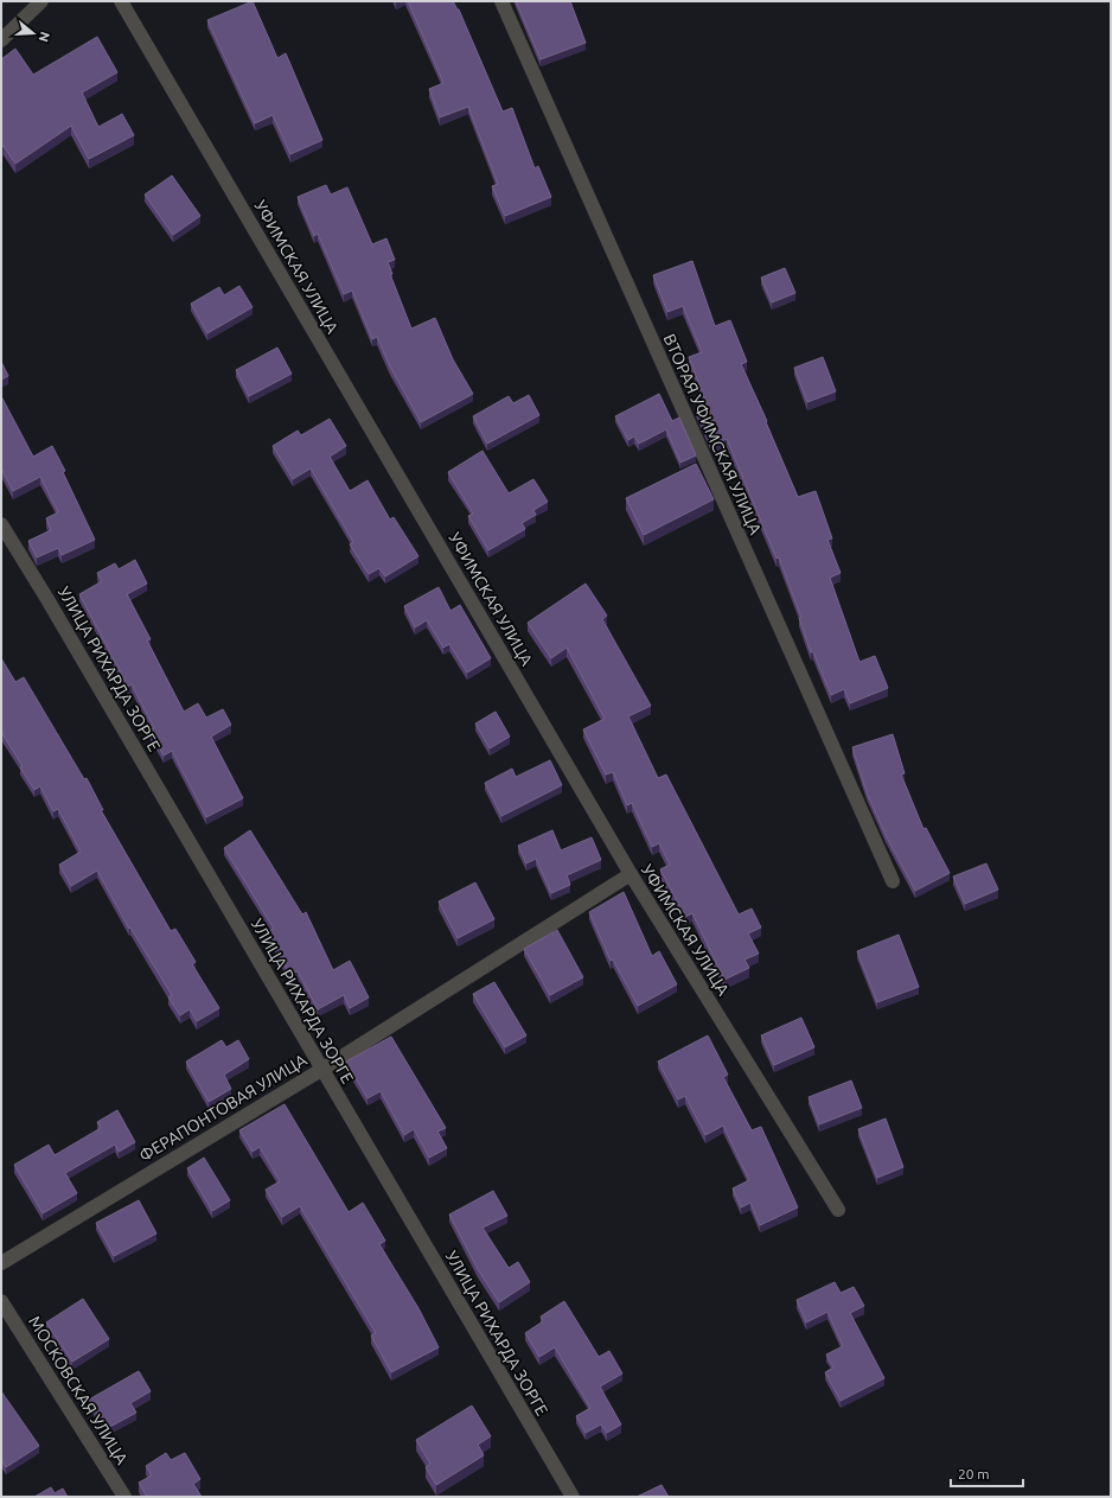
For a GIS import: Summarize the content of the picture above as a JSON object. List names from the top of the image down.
{
  "streets": {
    "street": [
      "УФИМСКАЯ УЛИЦА",
      "ВТОРАЯ УФИМСКАЯ УЛИЦА",
      "УЛИЦА РИХАРДА ЗОРГЕ",
      "ФЕРАПОНТОВАЯ УЛИЦА",
      "МОСКОВСКАЯ УЛИЦА"
    ]
  },
  "crossings": [
    ["УФИМСКАЯ УЛИЦА", "ФЕРАПОНТОВАЯ УЛИЦА"],
    ["УЛИЦА РИХАРДА ЗОРГЕ", "ФЕРАПОНТОВАЯ УЛИЦА"]
  ],
  "scale_bar": "20 m",
  "north": "right"
}
